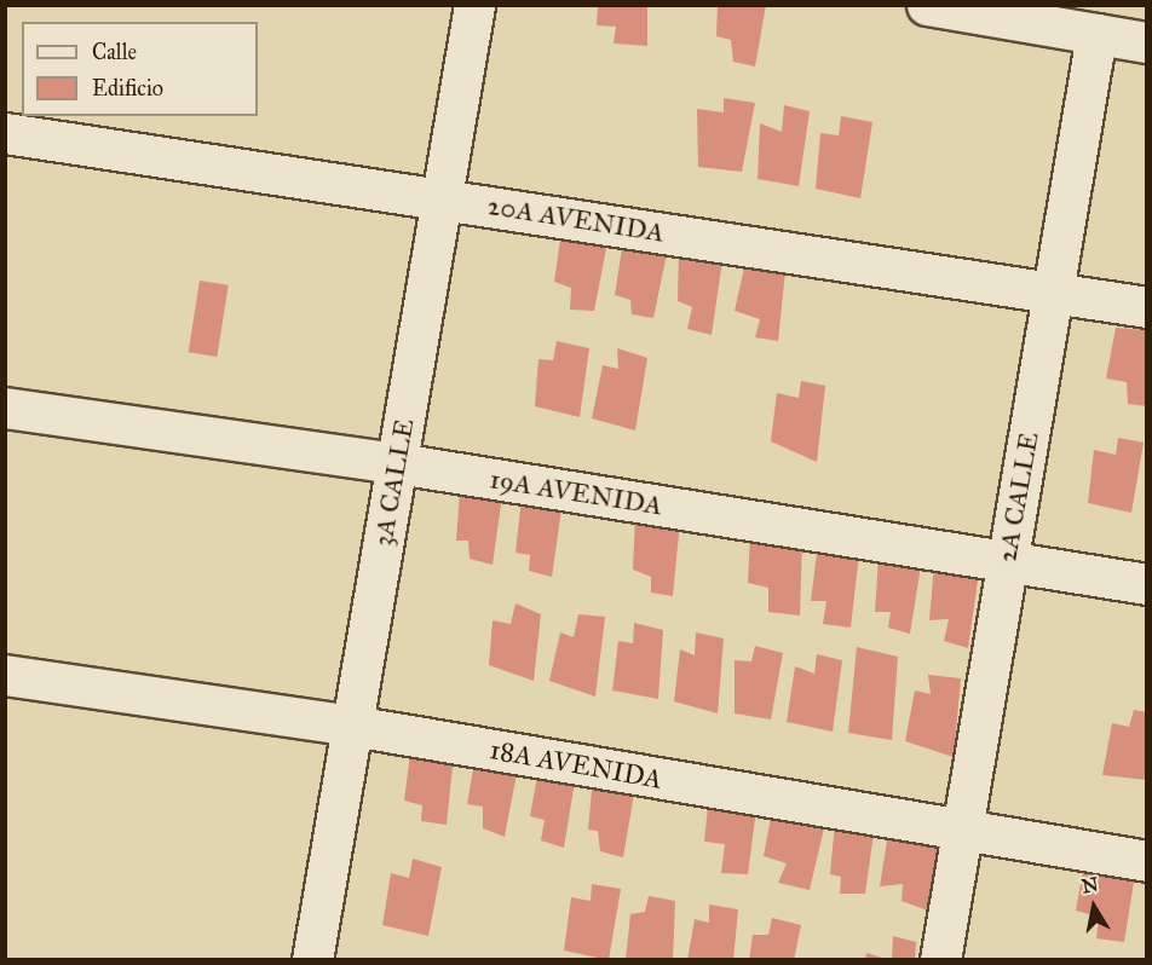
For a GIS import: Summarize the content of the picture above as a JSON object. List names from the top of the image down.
{
  "streets": {
    "street": [
      "20A AVENIDA",
      "3A CALLE",
      "19A AVENIDA",
      "2A CALLE",
      "18A AVENIDA"
    ]
  },
  "crossings": [
    ["20A AVENIDA", "3A CALLE"],
    ["20A AVENIDA", "2A CALLE"],
    ["3A CALLE", "19A AVENIDA"],
    ["3A CALLE", "18A AVENIDA"],
    ["19A AVENIDA", "2A CALLE"],
    ["2A CALLE", "18A AVENIDA"]
  ],
  "legend": ["Calle", "Edificio"],
  "north": "top"
}
